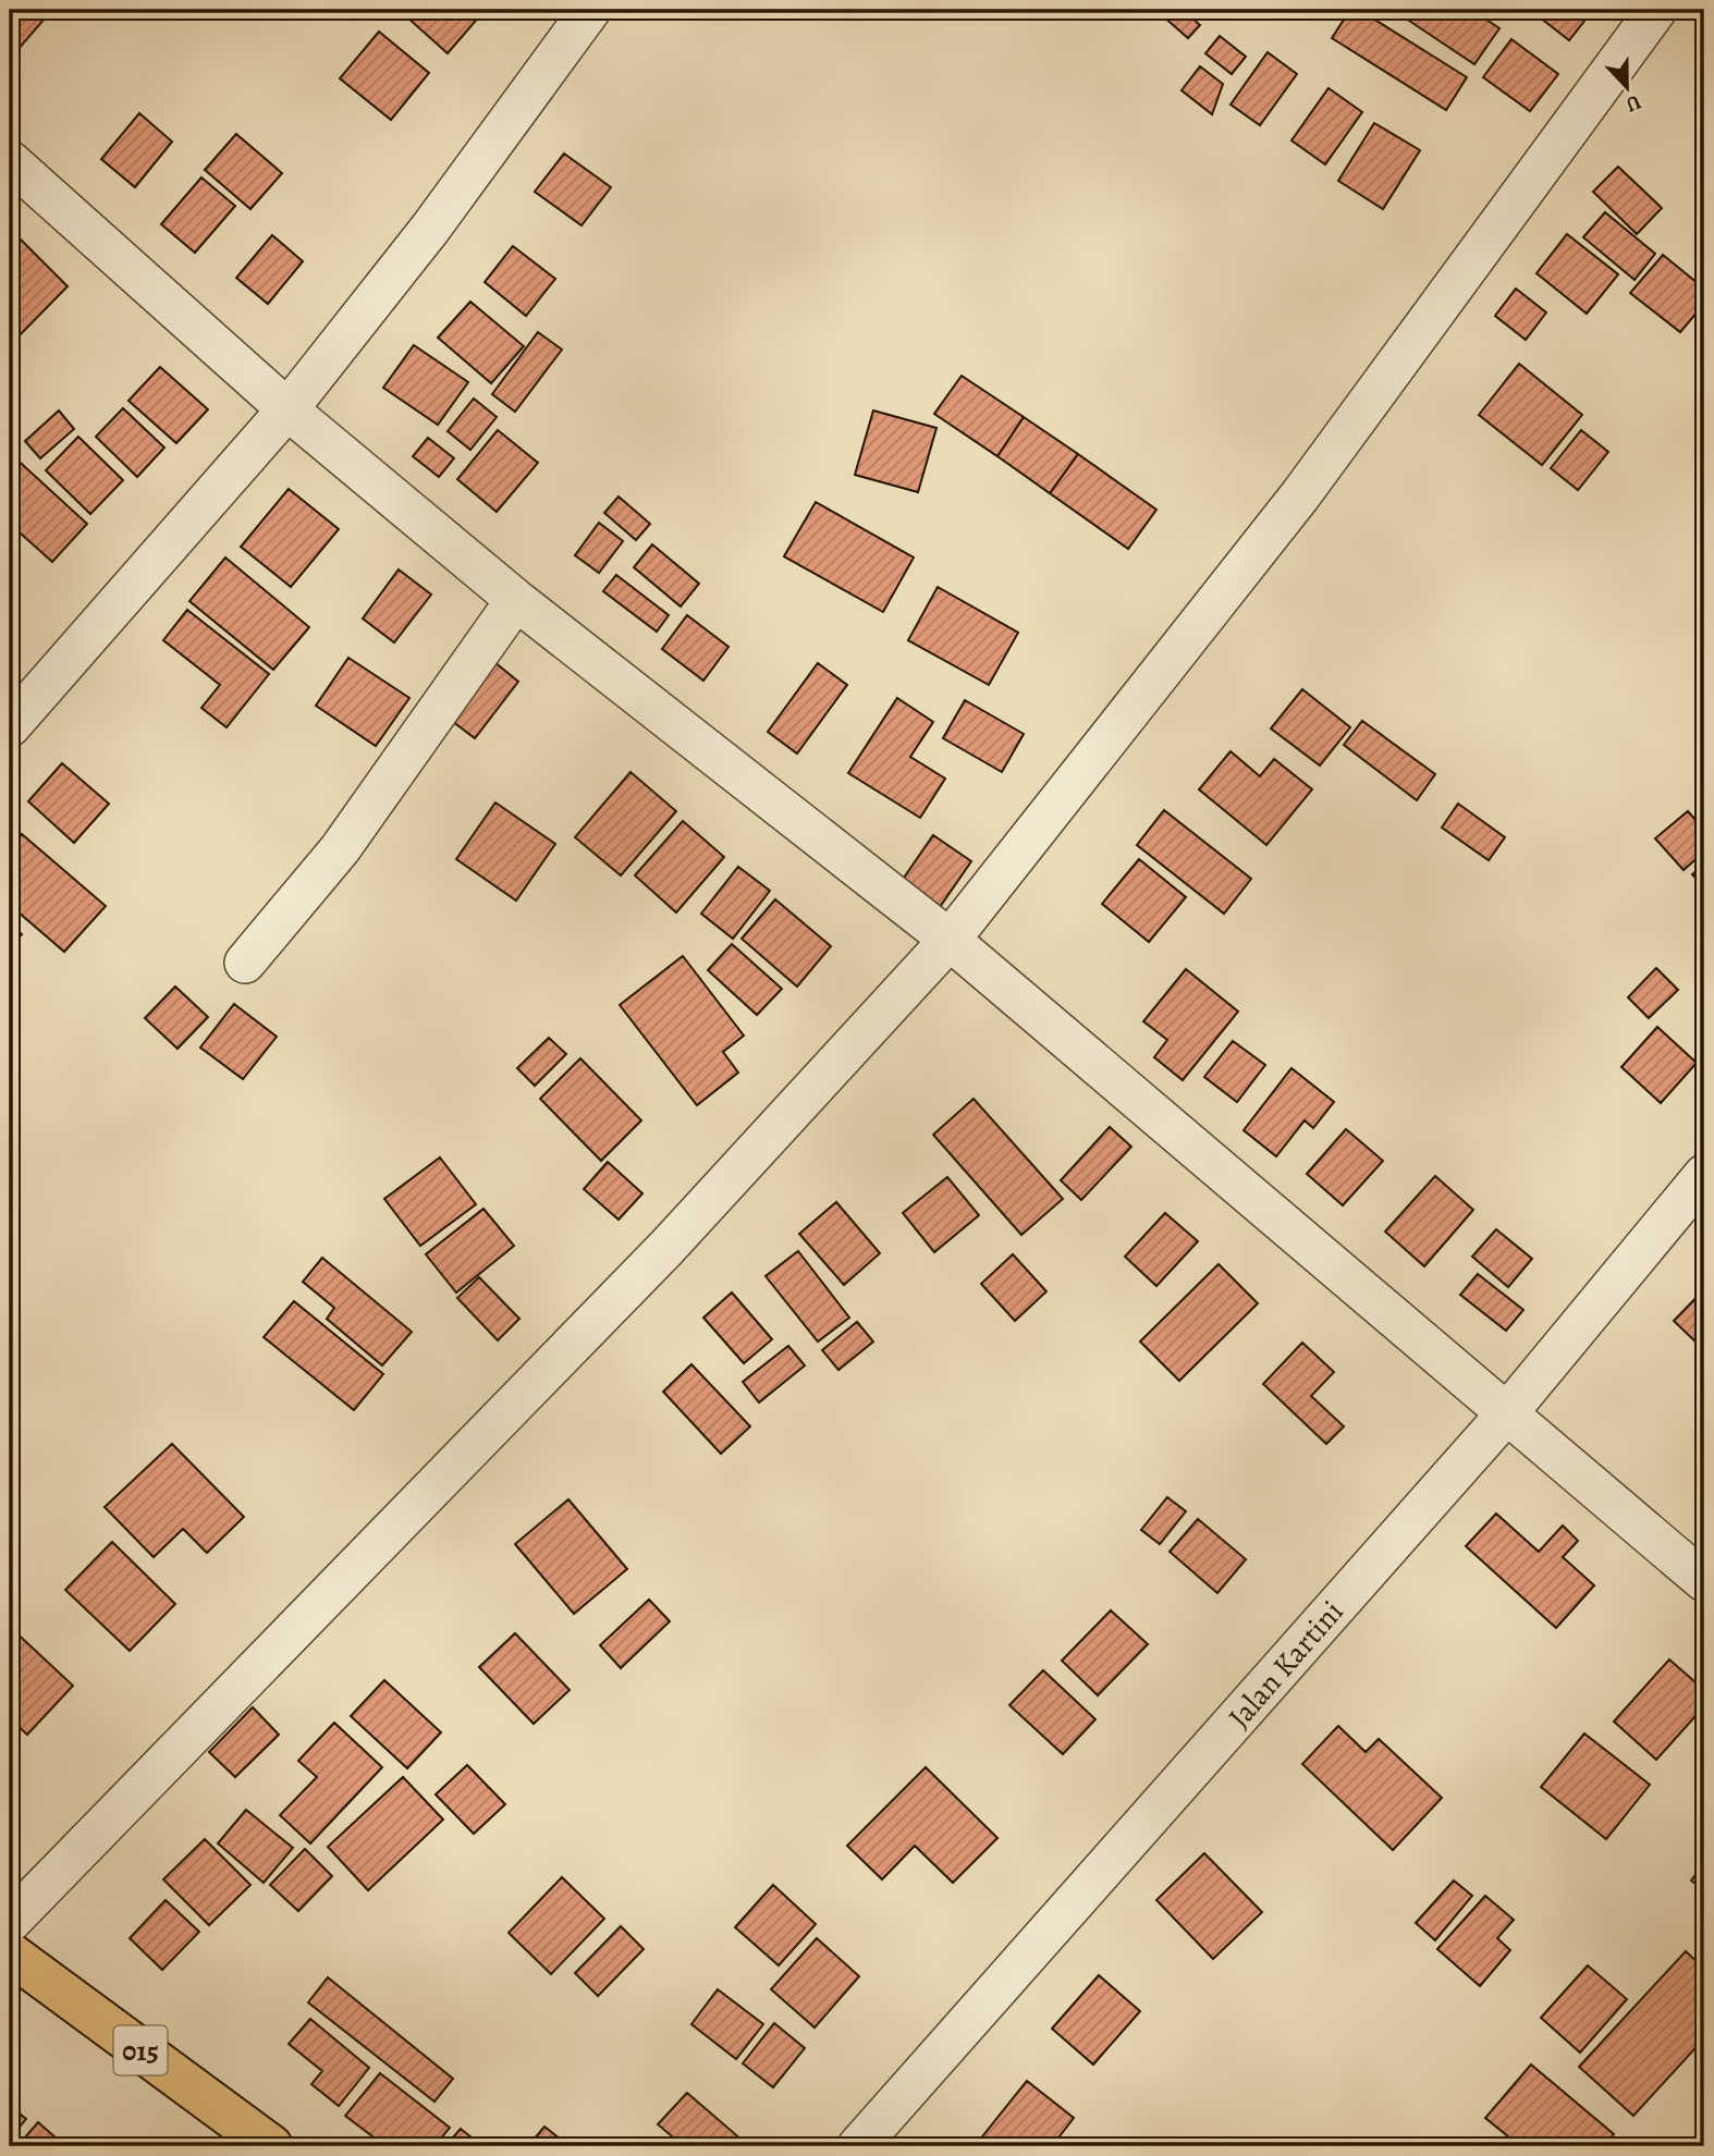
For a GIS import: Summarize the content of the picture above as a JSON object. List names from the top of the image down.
{
  "streets": {
    "main road": ["015"],
    "street": ["Jalan Kartini"]
  },
  "north": "bottom"
}
